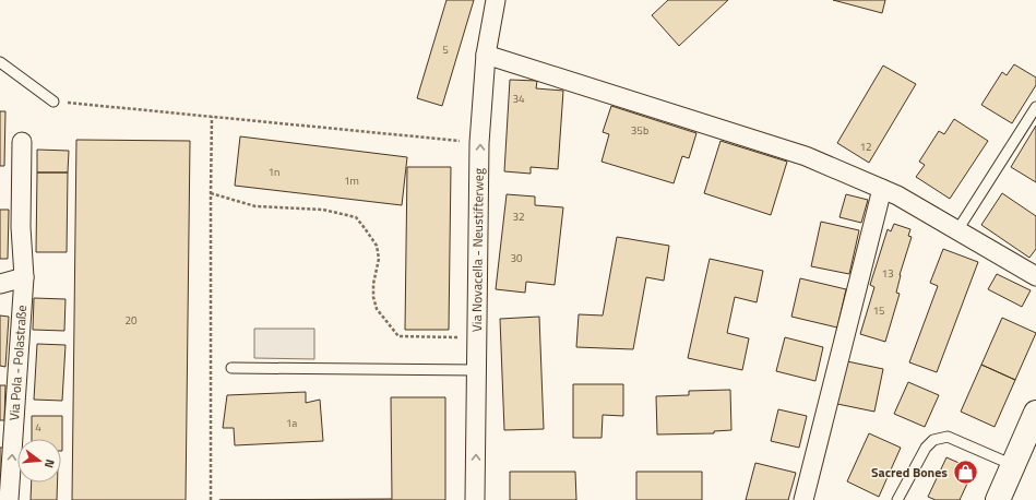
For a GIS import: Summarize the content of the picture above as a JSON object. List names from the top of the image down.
{
  "streets": {
    "street": ["Via Novacella - Neustifterweg", "Via Pola - Polastraße"]
  },
  "one_way": ["Via Novacella - Neustifterweg", "Via Pola - Polastraße"],
  "places": {
    "shop": ["Sacred Bones"]
  },
  "house_numbers": [
    "5",
    "34",
    "35b",
    "12",
    "1n",
    "1m",
    "32",
    "30",
    "13",
    "15",
    "20",
    "1a",
    "4"
  ],
  "north": "right"
}
